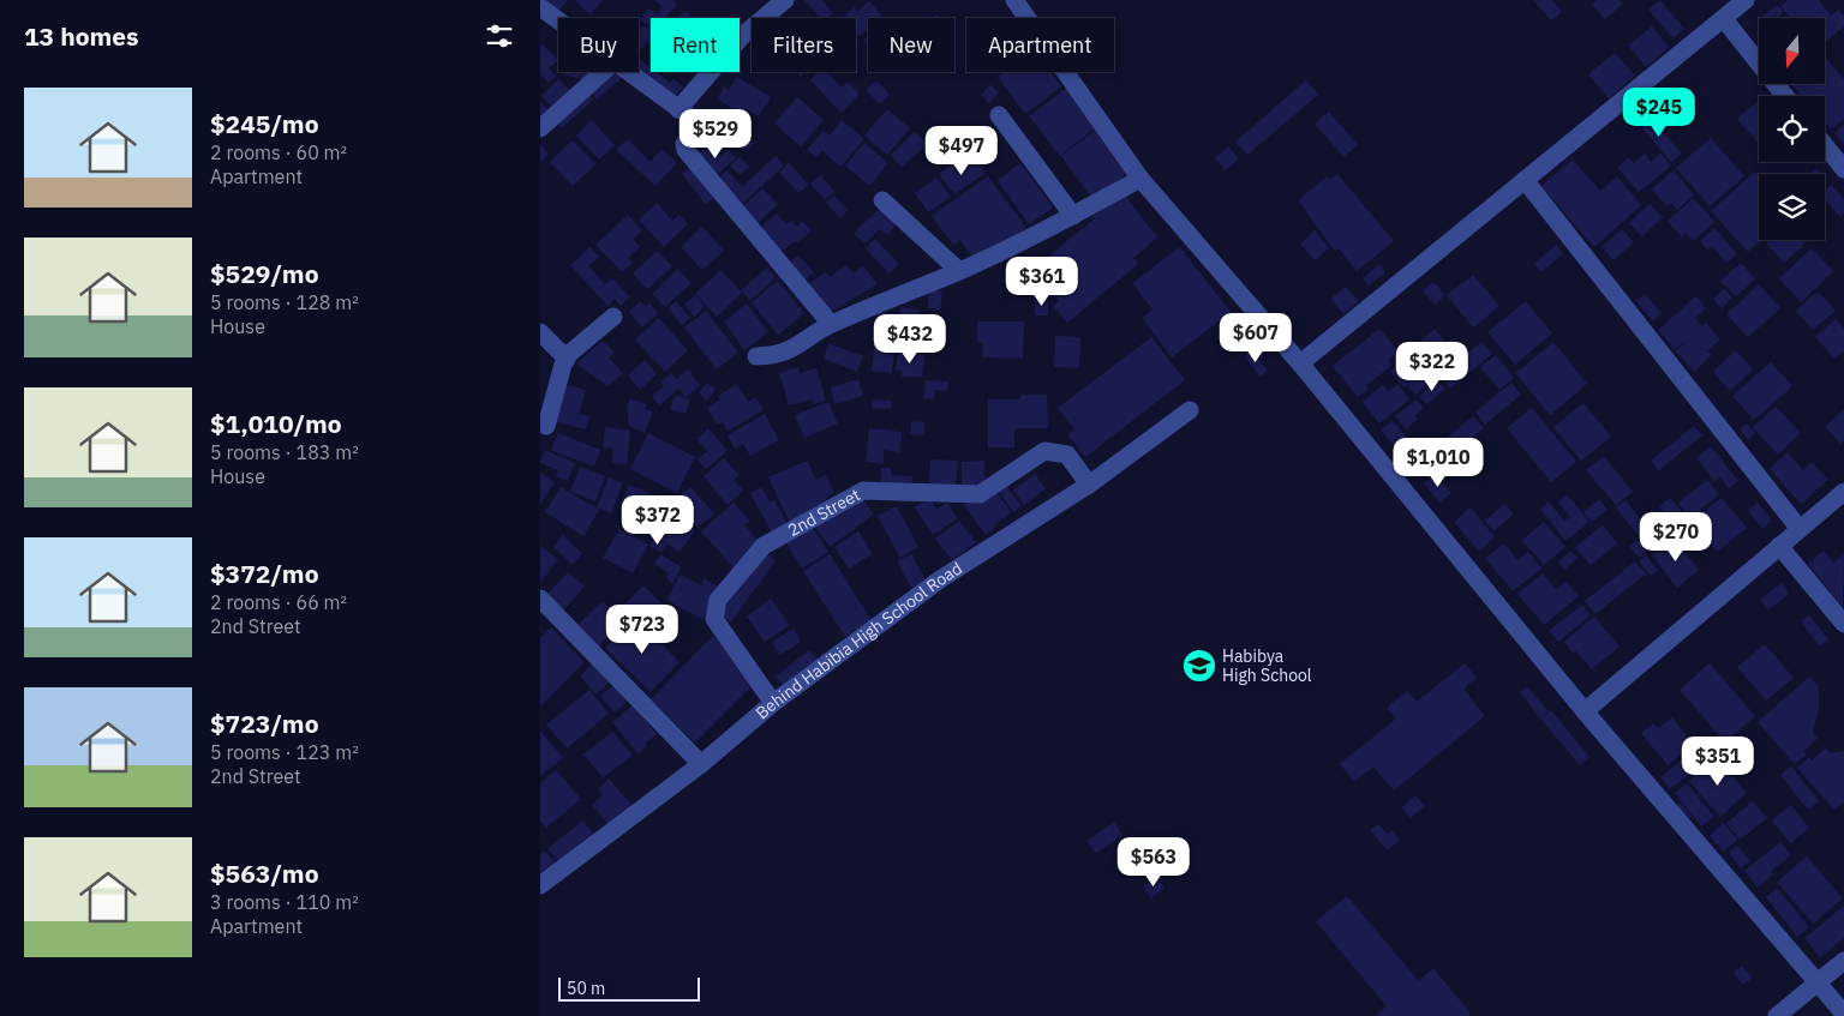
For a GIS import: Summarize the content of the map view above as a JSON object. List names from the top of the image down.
{
  "streets": {
    "street": ["2nd Street", "Behind Habibia High School Road"]
  },
  "crossings": [
    ["2nd Street", "Behind Habibia High School Road"]
  ],
  "places": {
    "school or university": ["Habibya High School"]
  },
  "scale_bar": "50 m",
  "north": "bottom",
  "page": {
    "heading": "13 homes",
    "chip": [
      "Buy",
      "Rent",
      "Filters",
      "New",
      "Apartment"
    ],
    "list": [
      {
        "name": "$245/mo",
        "note": "2 rooms · 60 m² · Apartment"
      },
      {
        "name": "$529/mo",
        "note": "5 rooms · 128 m² · House"
      },
      {
        "name": "$1,010/mo",
        "note": "5 rooms · 183 m² · House"
      },
      {
        "name": "$372/mo",
        "note": "2 rooms · 66 m² · 2nd Street"
      },
      {
        "name": "$723/mo",
        "note": "5 rooms · 123 m² · 2nd Street"
      },
      {
        "name": "$563/mo",
        "note": "3 rooms · 110 m² · Apartment"
      }
    ],
    "price": [
      "$245",
      "$529",
      "$497",
      "$361",
      "$607",
      "$432",
      "$322",
      "$1,010",
      "$372",
      "$270",
      "$723",
      "$351",
      "$563"
    ],
    "scale": "50 m"
  }
}
